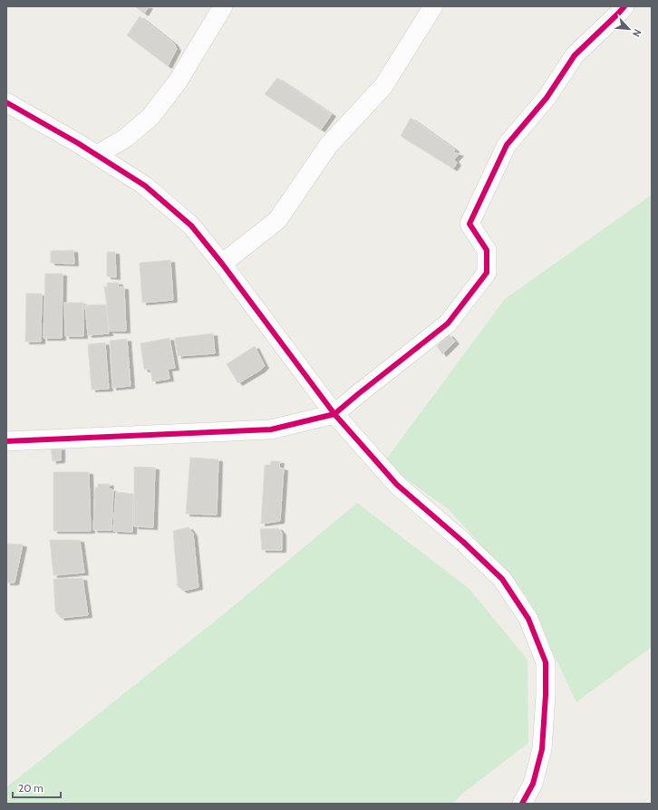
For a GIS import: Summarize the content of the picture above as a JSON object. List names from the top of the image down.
{
  "scale_bar": "20 m",
  "north": "bottom right"
}
